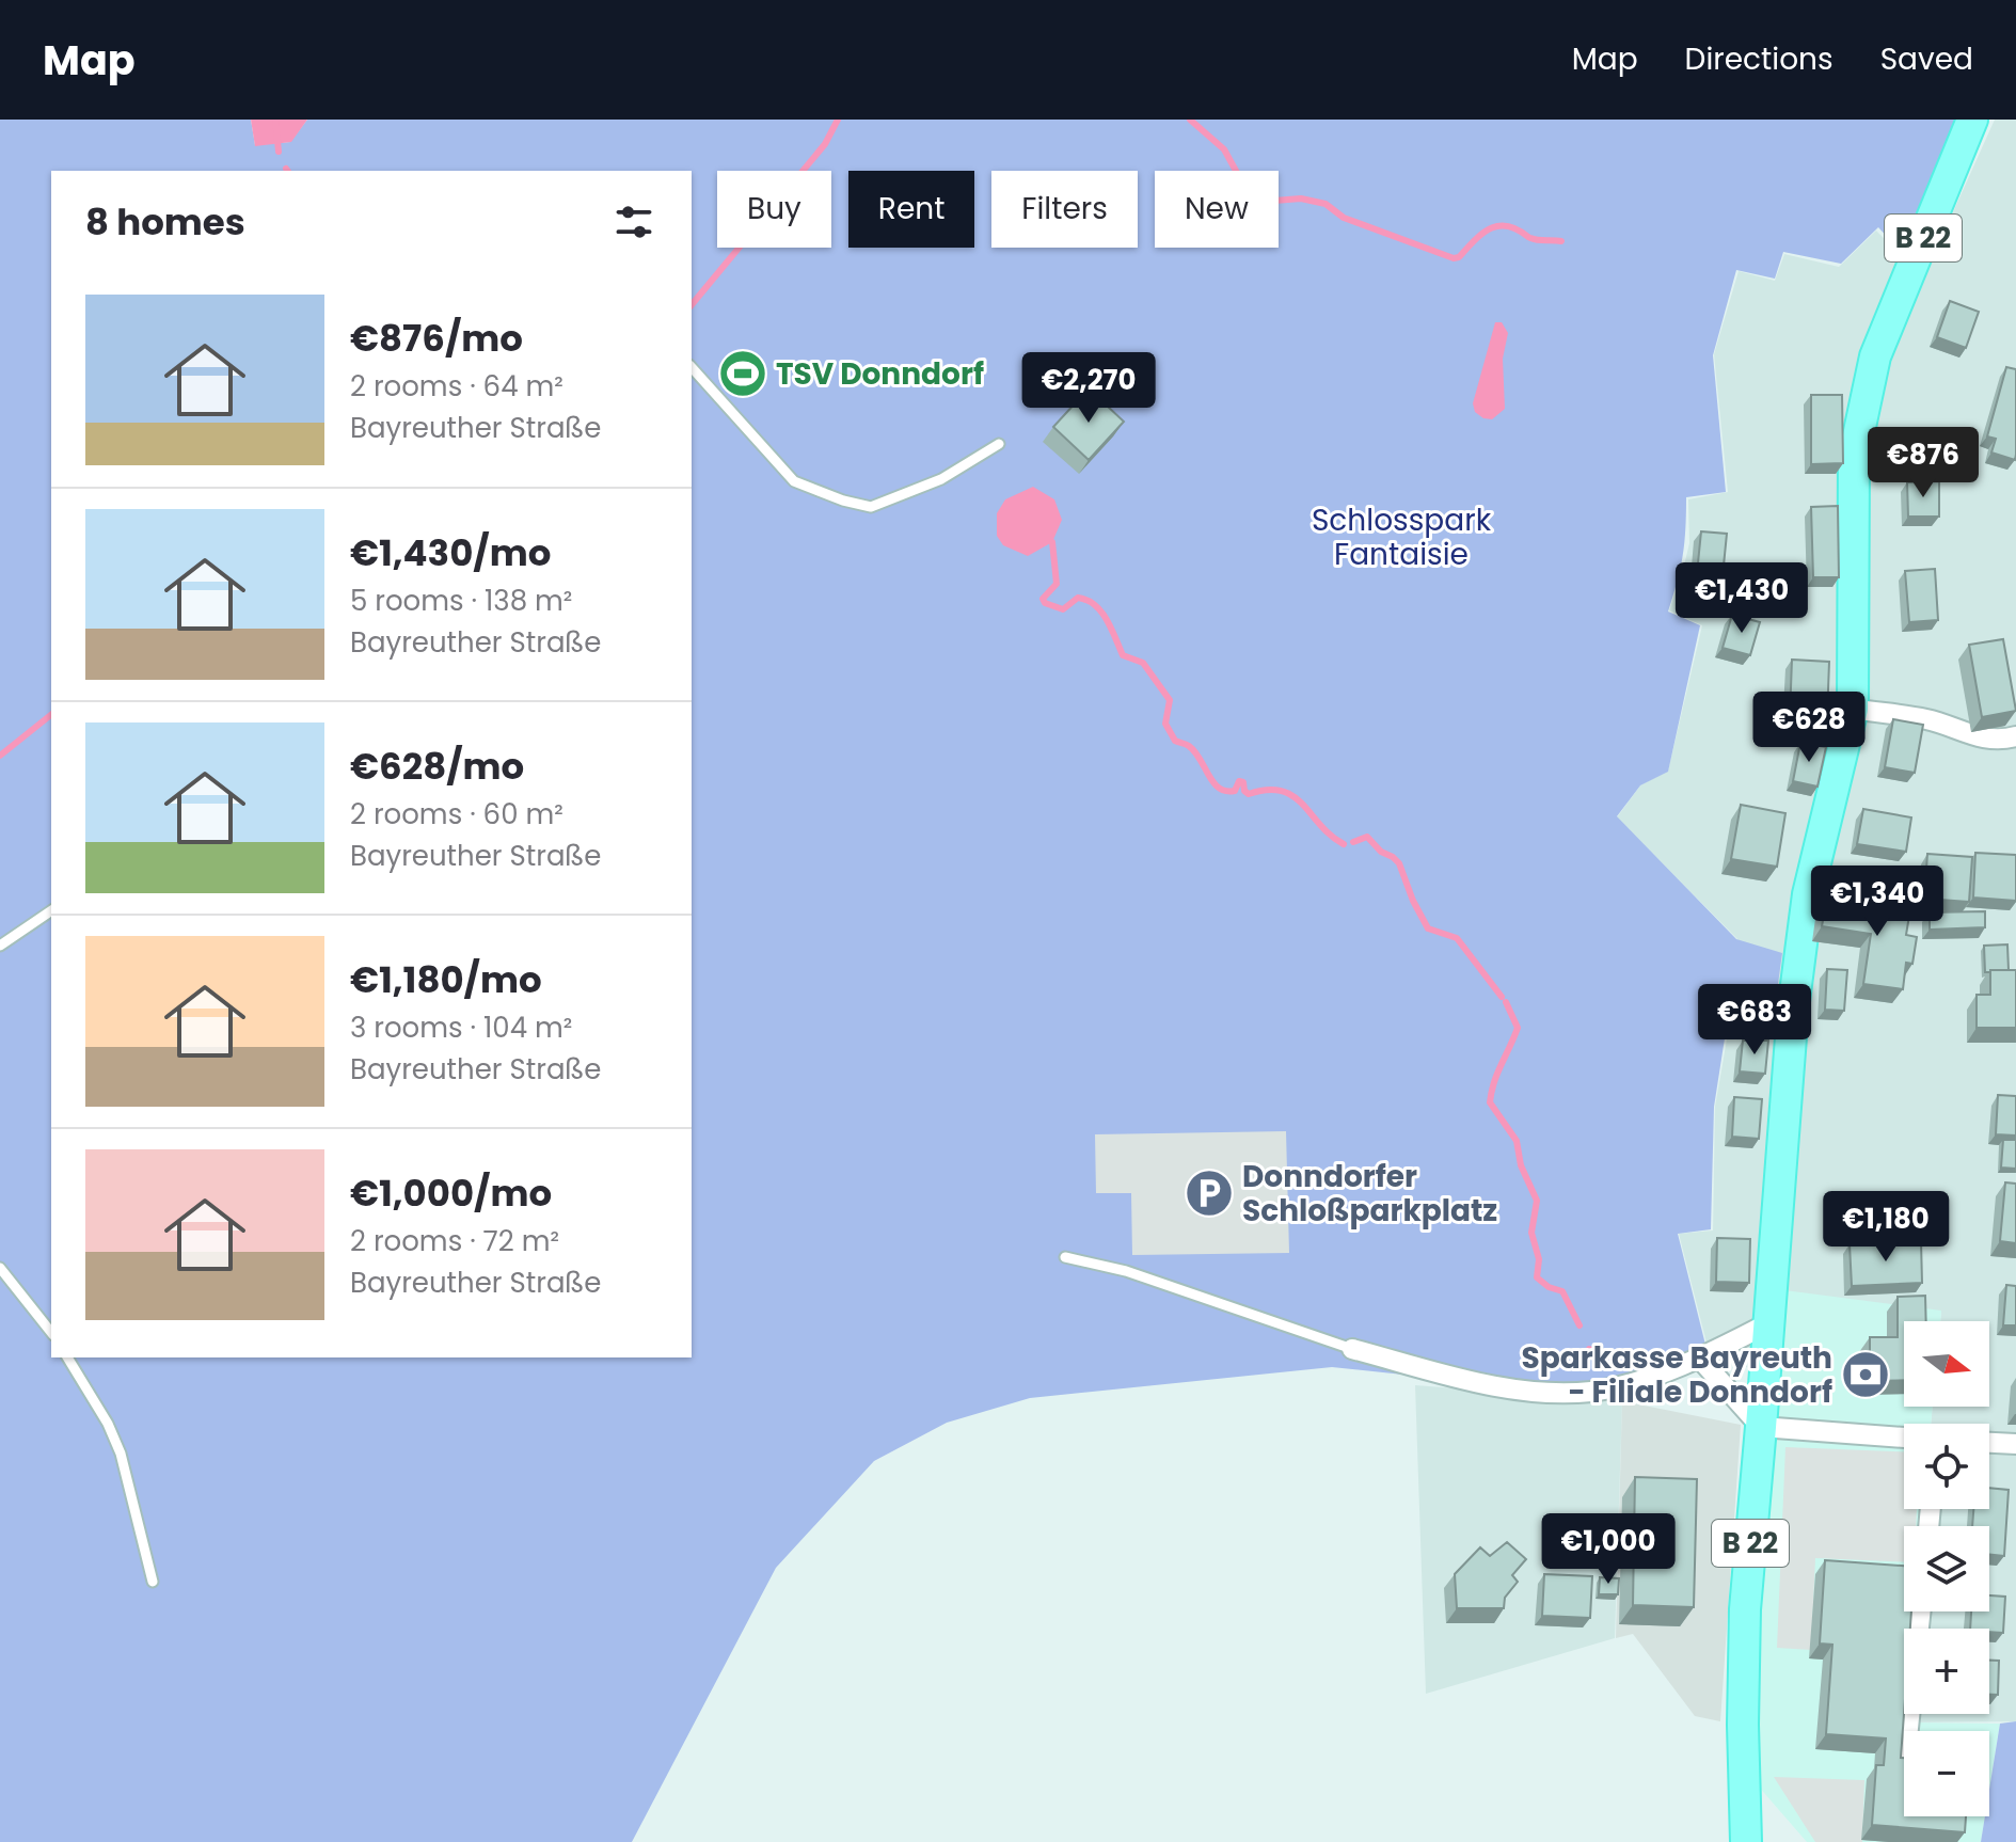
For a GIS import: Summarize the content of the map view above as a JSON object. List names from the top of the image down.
{
  "streets": {
    "main road": ["B 22"]
  },
  "parks": ["Schlosspark Fantaisie"],
  "places": {
    "sports": ["TSV Donndorf"],
    "parking": ["Donndorfer Schloßparkplatz"],
    "bank": ["Sparkasse Bayreuth - Filiale Donndorf"]
  },
  "north": "right",
  "page": {
    "header": "Map",
    "nav": ["Map", "Directions", "Saved"],
    "chip": [
      "Buy",
      "Rent",
      "Filters",
      "New"
    ],
    "heading": "8 homes",
    "list": [
      {
        "name": "€876/mo",
        "note": "2 rooms · 64 m² · Bayreuther Straße"
      },
      {
        "name": "€1,430/mo",
        "note": "5 rooms · 138 m² · Bayreuther Straße"
      },
      {
        "name": "€628/mo",
        "note": "2 rooms · 60 m² · Bayreuther Straße"
      },
      {
        "name": "€1,180/mo",
        "note": "3 rooms · 104 m² · Bayreuther Straße"
      },
      {
        "name": "€1,000/mo",
        "note": "2 rooms · 72 m² · Bayreuther Straße"
      }
    ],
    "price": [
      "€2,270",
      "€876",
      "€1,430",
      "€628",
      "€1,340",
      "€683",
      "€1,180",
      "€1,000"
    ],
    "map_buttons": ["+", "−"]
  }
}
